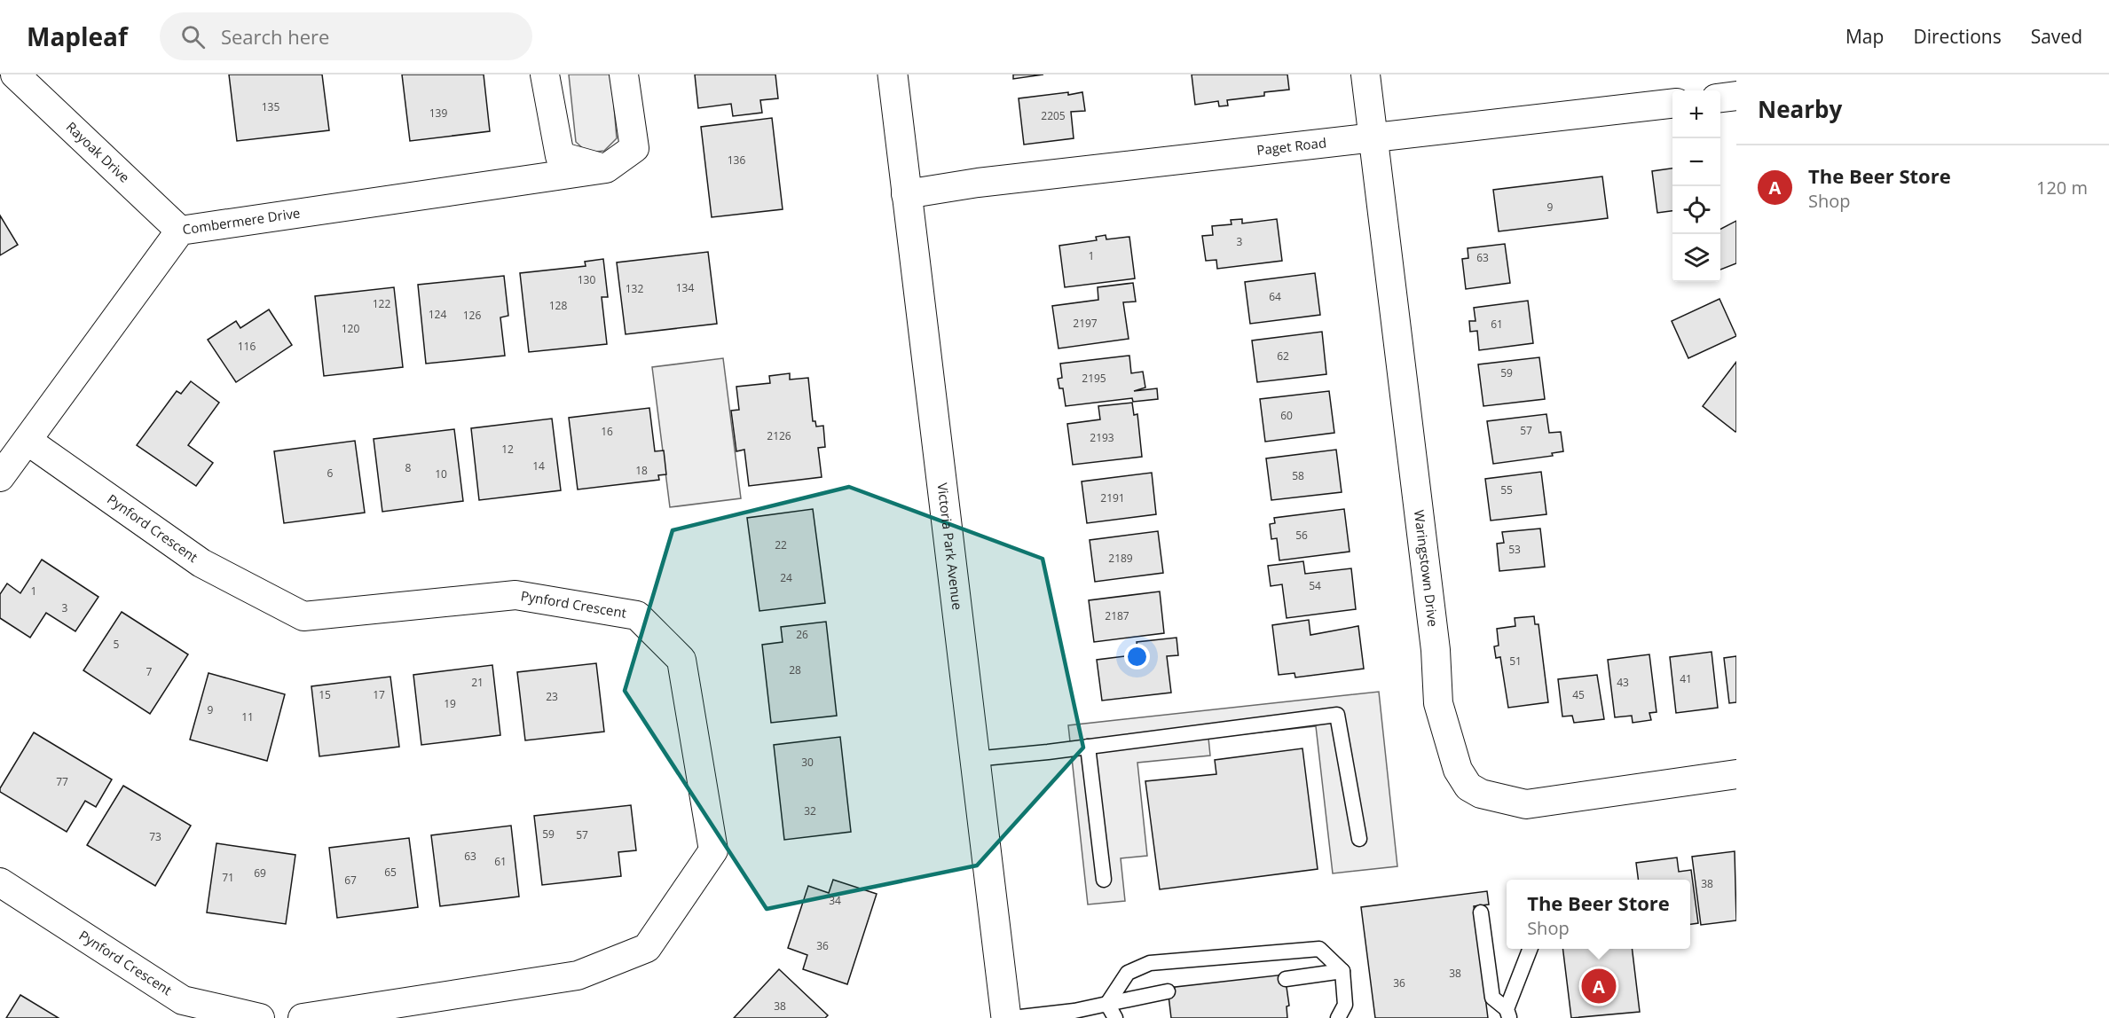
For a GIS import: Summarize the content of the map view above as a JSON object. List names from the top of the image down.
{
  "streets": {
    "main road": ["Victoria Park Avenue"],
    "street": [
      "Paget Road",
      "Rayoak Drive",
      "Combermere Drive",
      "Pynford Crescent",
      "Waringstown Drive"
    ]
  },
  "crossings": [
    ["Paget Road", "Victoria Park Avenue"],
    ["Paget Road", "Waringstown Drive"],
    ["Rayoak Drive", "Combermere Drive"],
    ["Combermere Drive", "Pynford Crescent"]
  ],
  "house_numbers": [
    "135",
    "139",
    "2205",
    "136",
    "9",
    "3",
    "1",
    "63",
    "130",
    "134",
    "132",
    "64",
    "122",
    "128",
    "124",
    "126",
    "2197",
    "61",
    "120",
    "116",
    "62",
    "59",
    "2195",
    "60",
    "57",
    "16",
    "2126",
    "2193",
    "12",
    "14",
    "8",
    "18",
    "6",
    "10",
    "58",
    "55",
    "2191",
    "56",
    "22",
    "53",
    "2189",
    "24",
    "54",
    "1",
    "3",
    "2187",
    "26",
    "5",
    "51",
    "28",
    "7",
    "41",
    "21",
    "43",
    "15",
    "17",
    "45",
    "23",
    "19",
    "9",
    "11",
    "30",
    "77",
    "32",
    "59",
    "57",
    "73",
    "63",
    "61",
    "65",
    "69",
    "71",
    "67",
    "38",
    "34",
    "36",
    "38",
    "36",
    "38"
  ],
  "page": {
    "header": "Mapleaf",
    "search": "Search here",
    "nav": ["Map", "Directions", "Saved"],
    "heading": "Nearby",
    "map_buttons": ["+", "−"],
    "list": [
      {
        "mark": "A",
        "name": "The Beer Store",
        "note": "Shop",
        "value": "120 m"
      }
    ],
    "popup": ["The Beer Store", "Shop"],
    "pins": "A"
  }
}
